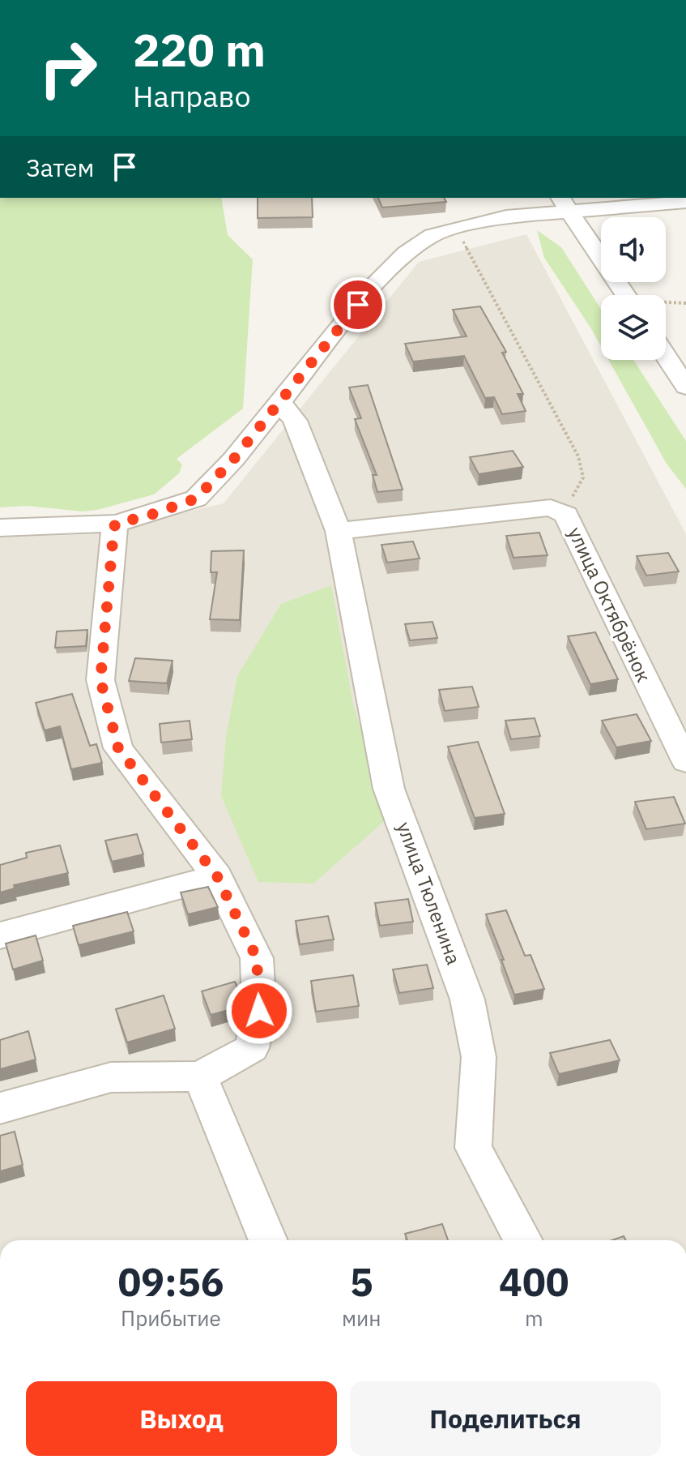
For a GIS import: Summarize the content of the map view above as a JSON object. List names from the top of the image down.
{
  "streets": {
    "street": ["улица Октябрёнок", "улица Тюленина"]
  },
  "crossings": [
    ["улица Октябрёнок", "улица Тюленина"]
  ],
  "page": {
    "turn": ["220 m", "Направо"],
    "then": "Затем",
    "eta": [
      "09:56",
      "Прибытие",
      "5",
      "мин",
      "400",
      "m"
    ],
    "buttons": ["Выход", "Поделиться"]
  }
}
